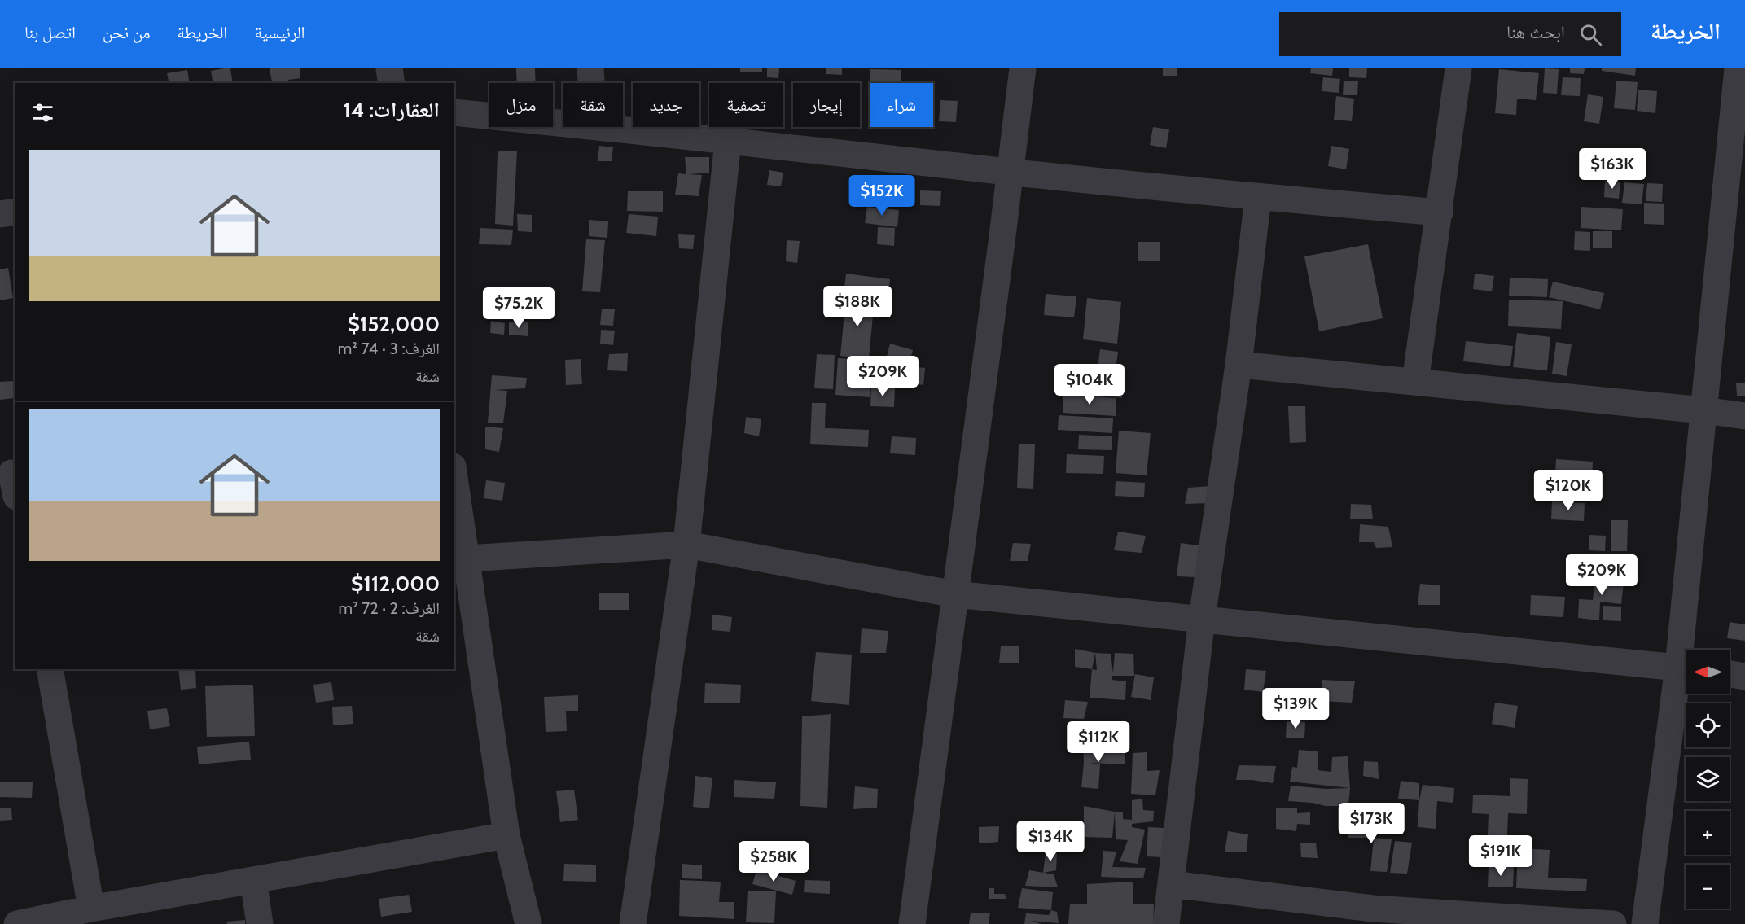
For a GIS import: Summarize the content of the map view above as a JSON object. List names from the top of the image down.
{
  "north": "left",
  "page": {
    "header": "الخريطة",
    "search": "ابحث هنا",
    "nav": [
      "الرئيسية",
      "الخريطة",
      "من نحن",
      "اتصل بنا"
    ],
    "chip": [
      "شراء",
      "إيجار",
      "تصفية",
      "جديد",
      "شقة",
      "منزل"
    ],
    "heading": "العقارات: 14",
    "list": [
      {
        "name": "$152,000",
        "note": "الغرف: 3 · 74 m² · شقة"
      },
      {
        "name": "$112,000",
        "note": "الغرف: 2 · 72 m² · شقة"
      }
    ],
    "price": [
      "$163K",
      "$152K",
      "$188K",
      "$75.2K",
      "$209K",
      "$104K",
      "$120K",
      "$209K",
      "$139K",
      "$112K",
      "$173K",
      "$134K",
      "$191K",
      "$258K"
    ],
    "map_buttons": ["+", "−"]
  }
}
